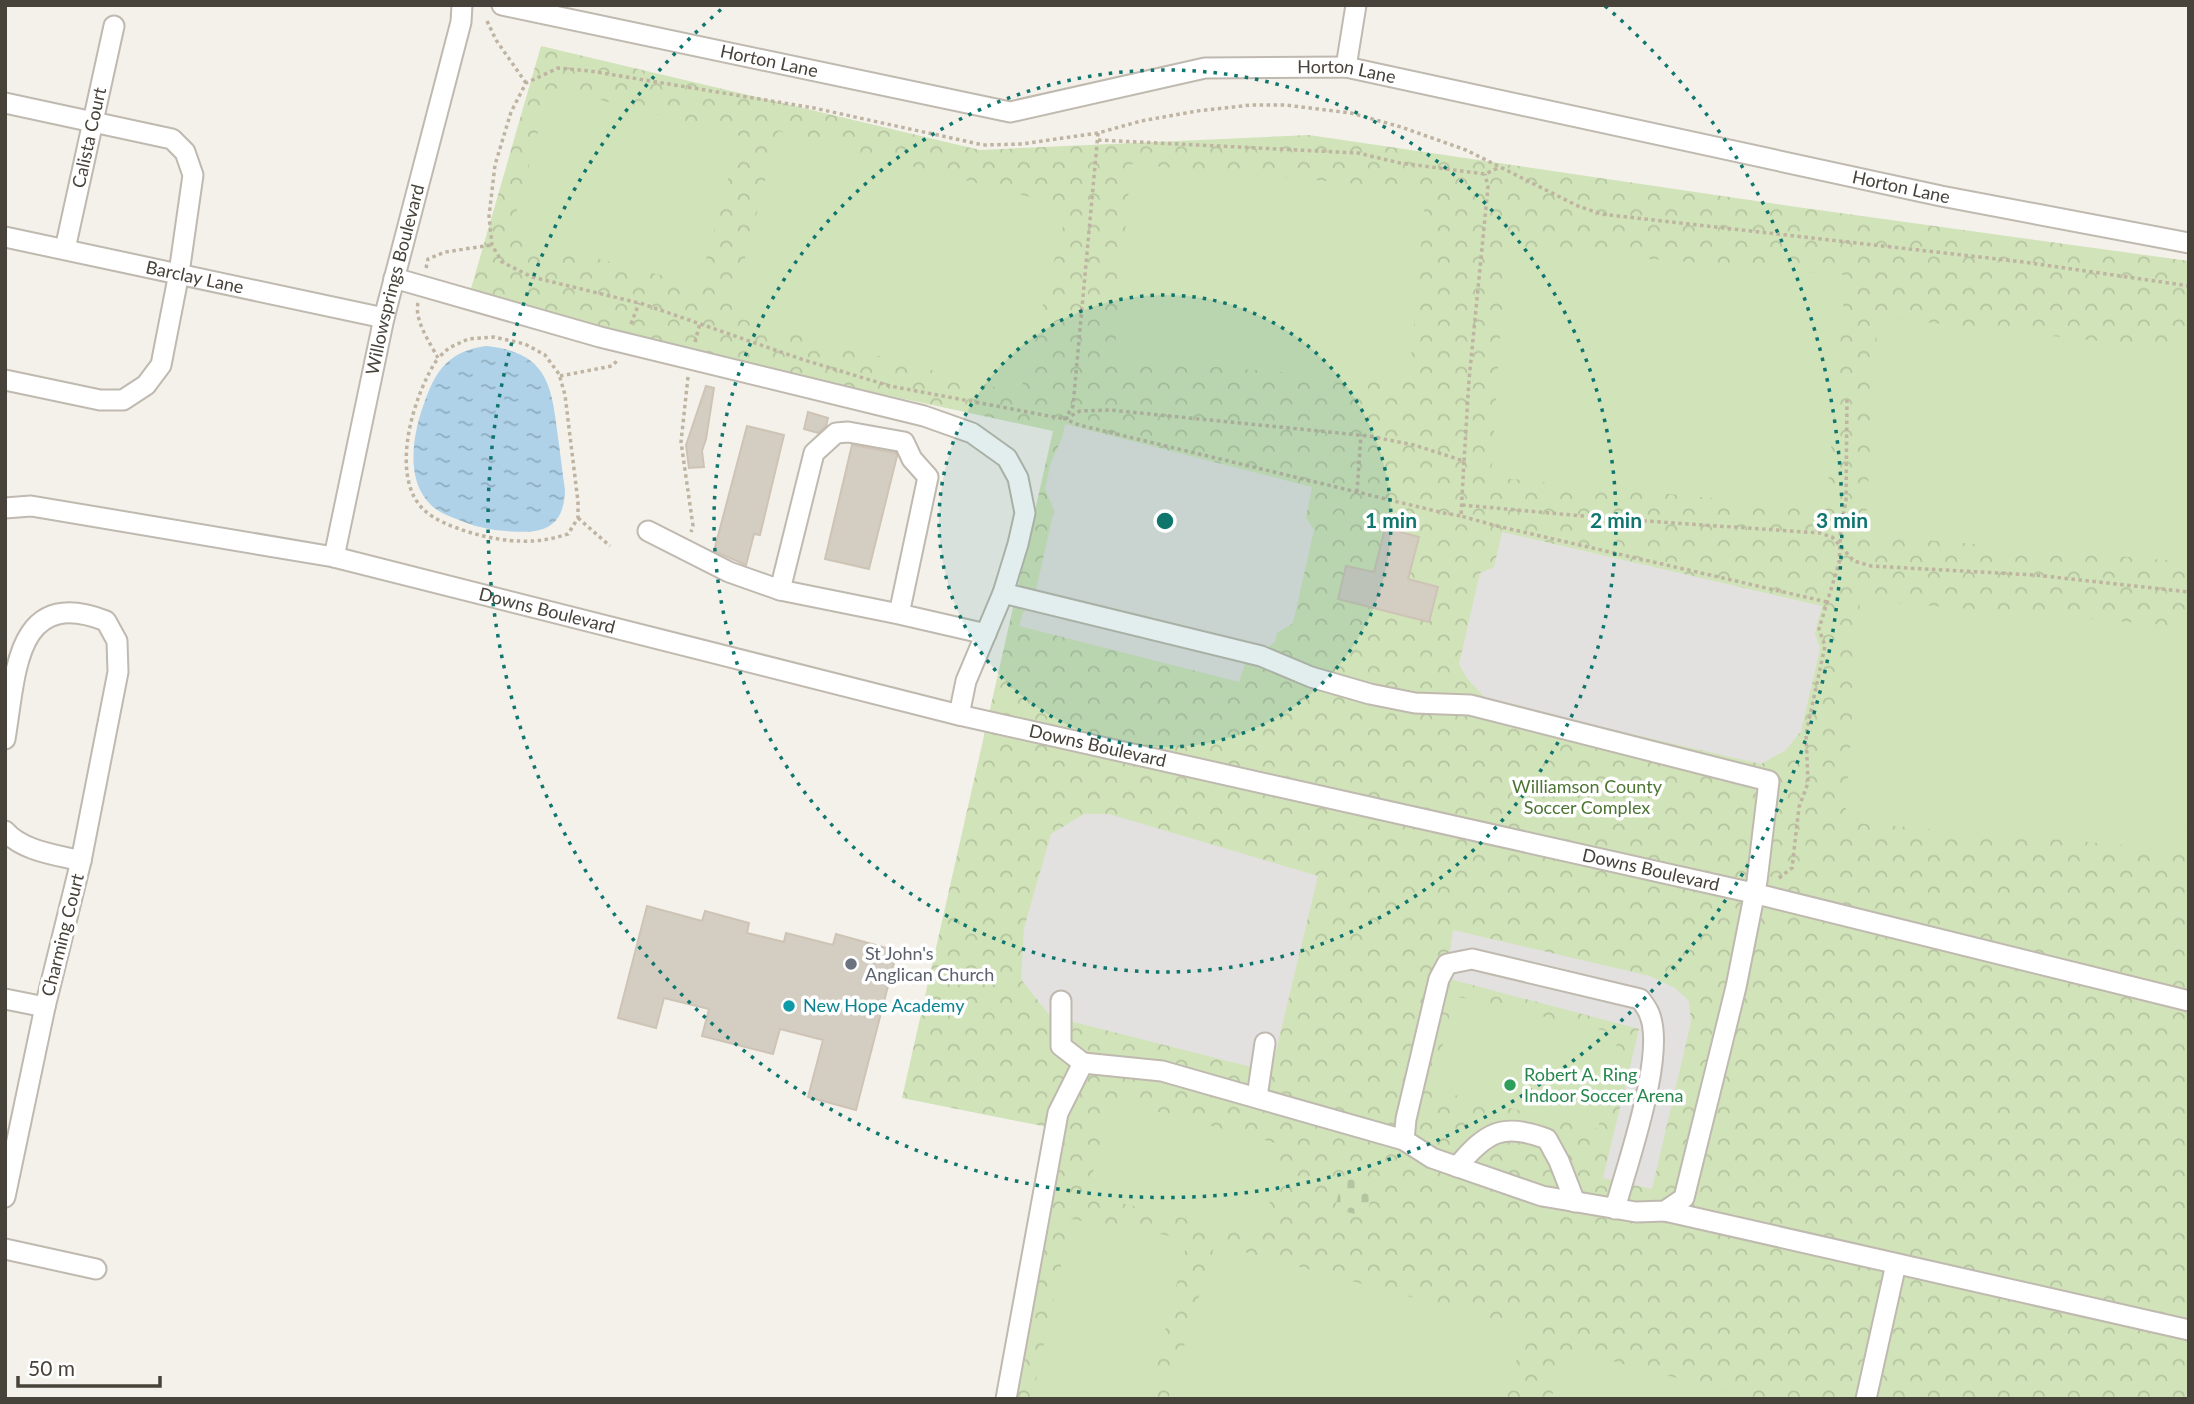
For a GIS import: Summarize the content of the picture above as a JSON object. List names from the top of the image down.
{
  "streets": {
    "street": [
      "Horton Lane",
      "Calista Court",
      "Barclay Lane",
      "Willowsprings Boulevard",
      "Downs Boulevard",
      "Charming Court"
    ]
  },
  "crossings": [
    ["Calista Court", "Barclay Lane"],
    ["Barclay Lane", "Willowsprings Boulevard"],
    ["Willowsprings Boulevard", "Downs Boulevard"]
  ],
  "parks": ["Williamson County Soccer Complex"],
  "places": ["St John's Anglican Church", "New Hope Academy", "Robert A. Ring Indoor Soccer Arena"],
  "scale_bar": "50 m",
  "rings": ["1 min", "2 min", "3 min"]
}
